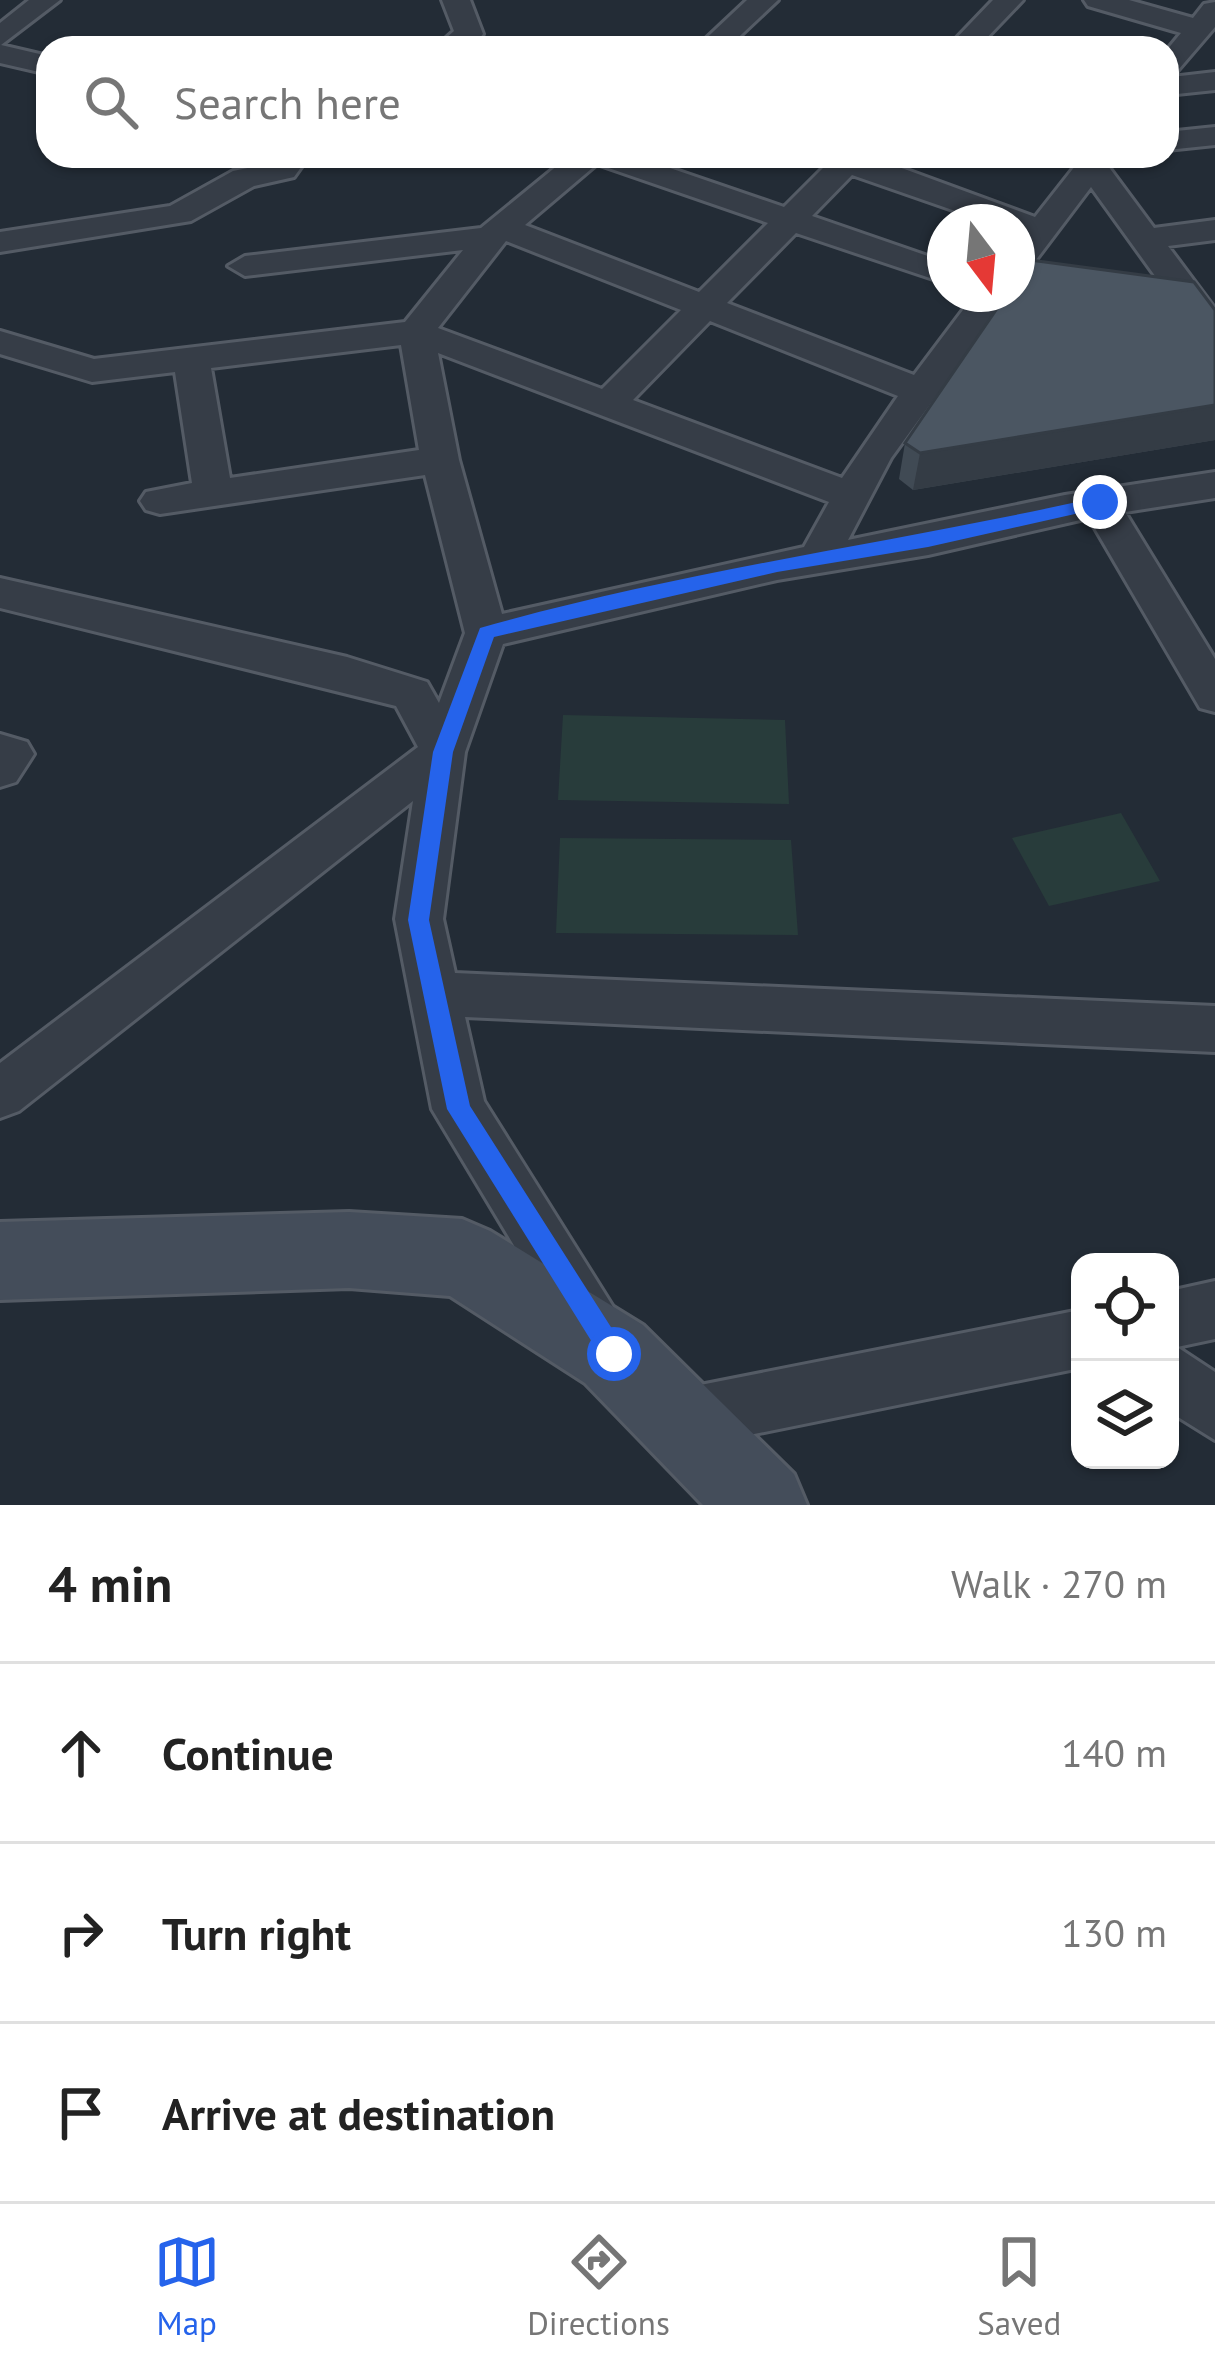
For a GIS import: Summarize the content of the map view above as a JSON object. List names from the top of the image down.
{
  "north": "bottom",
  "page": {
    "search": "Search here",
    "heading": ["4 min", "Walk · 270 m"],
    "list": [
      ["Continue", "140 m"],
      ["Turn right", "130 m"],
      "Arrive at destination"
    ],
    "nav": ["Map", "Directions", "Saved"]
  }
}
